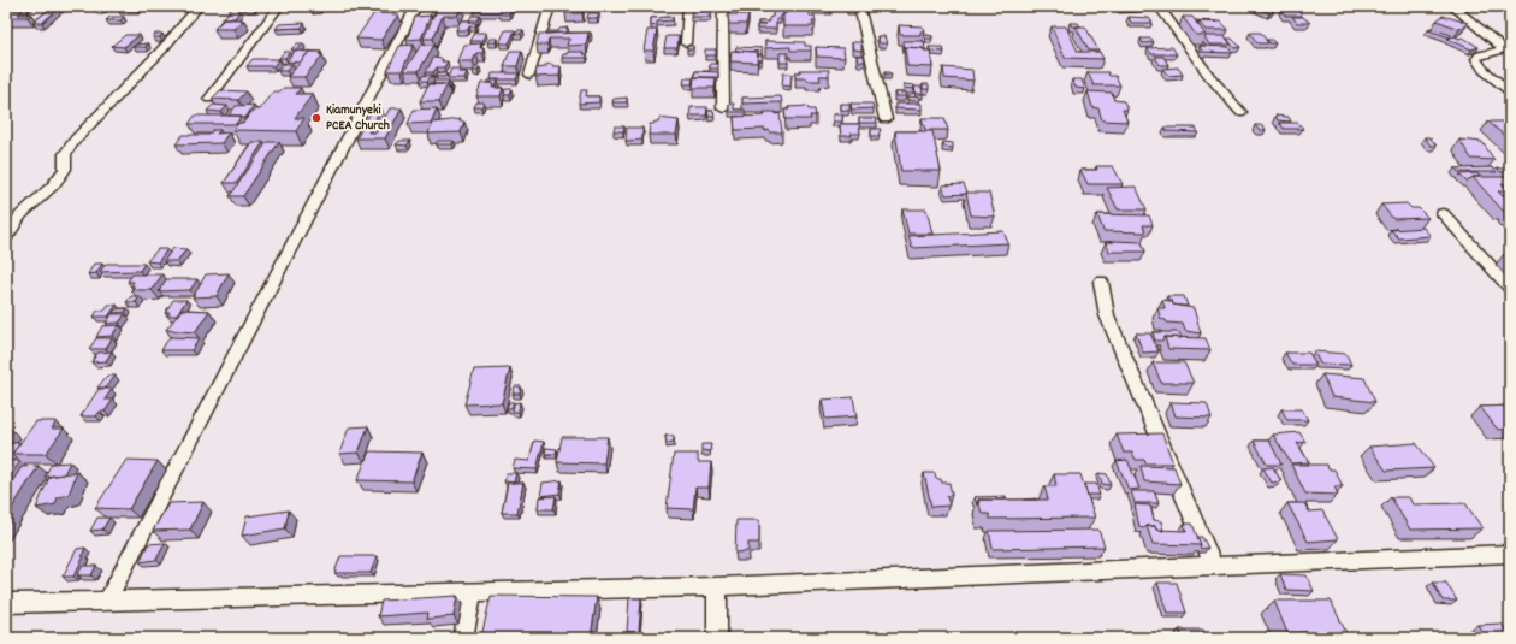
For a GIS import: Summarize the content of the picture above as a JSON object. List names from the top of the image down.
{
  "places": ["Kiamunyeki PCEA Church"]
}
